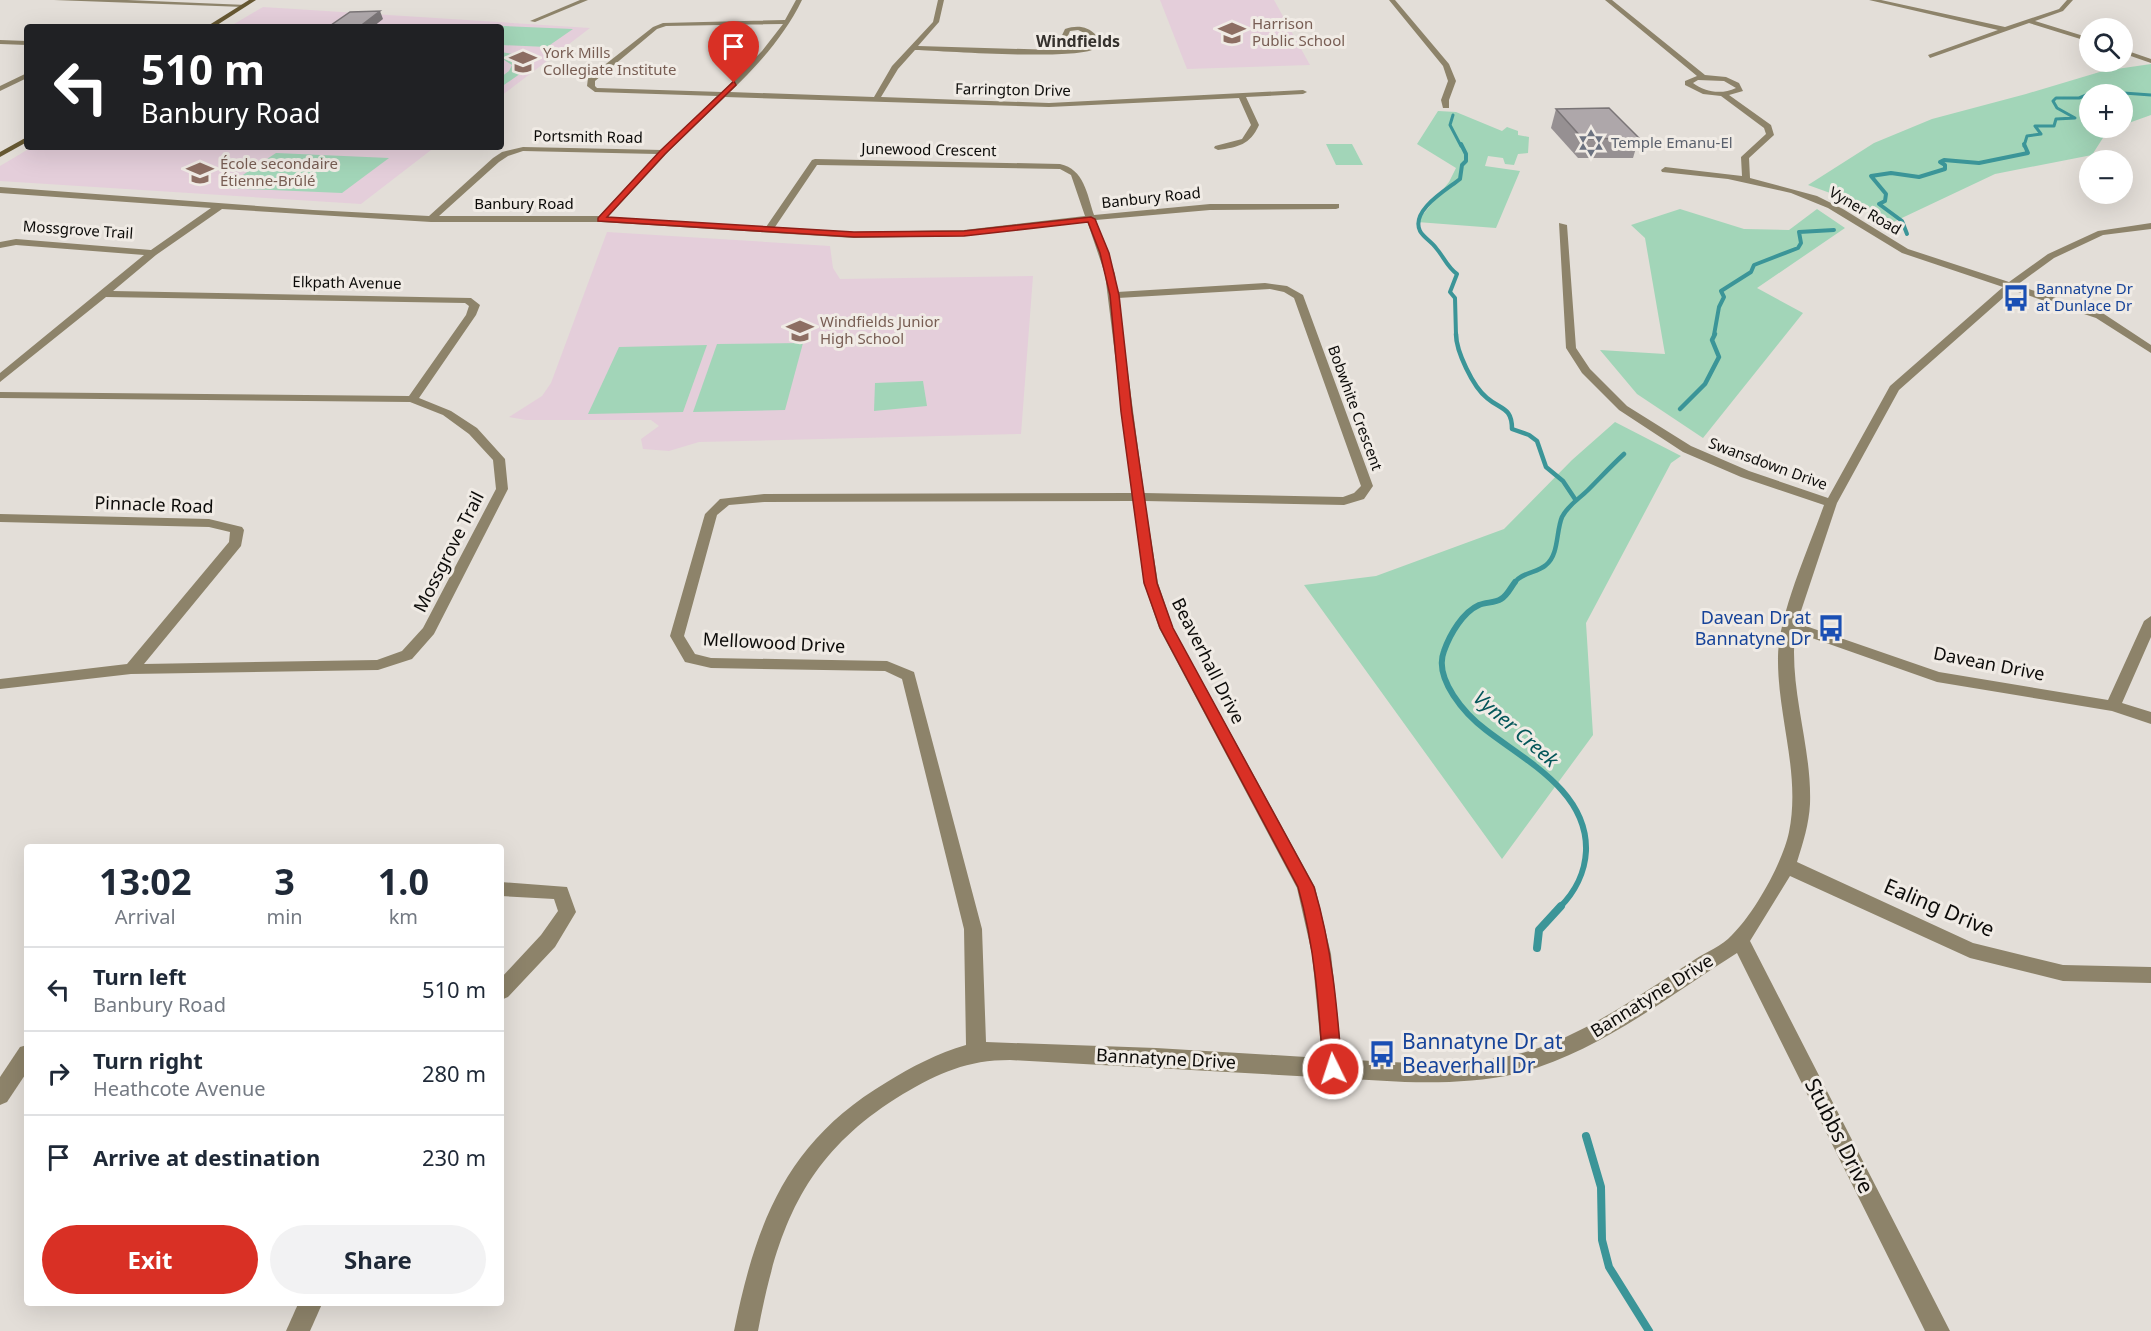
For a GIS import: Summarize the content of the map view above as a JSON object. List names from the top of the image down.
{
  "streets": {
    "street": [
      "Farrington Drive",
      "Portsmith Road",
      "Junewood Crescent",
      "Banbury Road",
      "Vyner Road",
      "Mossgrove Trail",
      "Elkpath Avenue",
      "Bobwhite Crescent",
      "Swansdown Drive",
      "Pinnacle Road",
      "Mellowood Drive",
      "Beaverhall Drive",
      "Davean Drive",
      "Ealing Drive",
      "Bannatyne Drive",
      "Stubbs Drive"
    ]
  },
  "crossings": [
    ["Portsmith Road", "Banbury Road"],
    ["Junewood Crescent", "Banbury Road"],
    ["Junewood Crescent", "Beaverhall Drive"],
    ["Banbury Road", "Beaverhall Drive"],
    ["Vyner Road", "Bannatyne Drive"],
    ["Mossgrove Trail", "Elkpath Avenue"],
    ["Mossgrove Trail", "Pinnacle Road"],
    ["Bobwhite Crescent", "Mellowood Drive"],
    ["Bobwhite Crescent", "Beaverhall Drive"],
    ["Swansdown Drive", "Bannatyne Drive"],
    ["Mellowood Drive", "Beaverhall Drive"],
    ["Mellowood Drive", "Bannatyne Drive"],
    ["Beaverhall Drive", "Bannatyne Drive"],
    ["Davean Drive", "Bannatyne Drive"],
    ["Ealing Drive", "Bannatyne Drive"],
    ["Bannatyne Drive", "Stubbs Drive"]
  ],
  "districts": ["Windfields"],
  "water": ["Vyner Creek"],
  "places": {
    "school or university": [
      "Harrison Public School",
      "York Mills Collegiate Institute",
      "École secondaire Étienne-Brûlé",
      "Windfields Junior High School"
    ],
    "synagogue": ["Temple Emanu-El"],
    "bus stop": ["Bannatyne Dr at Dunlace Dr", "Davean Dr at Bannatyne Dr", "Bannatyne Dr at Beaverhall Dr"]
  },
  "page": {
    "map_buttons": ["+", "−"],
    "turn": ["510 m", "Banbury Road"],
    "eta": [
      "13:02",
      "Arrival",
      "3",
      "min",
      "1.0",
      "km"
    ],
    "list": [
      {
        "name": "Turn left",
        "note": "Banbury Road",
        "value": "510 m"
      },
      {
        "name": "Turn right",
        "note": "Heathcote Avenue",
        "value": "280 m"
      },
      {
        "name": "Arrive at destination",
        "value": "230 m"
      }
    ],
    "buttons": ["Exit", "Share"]
  }
}
